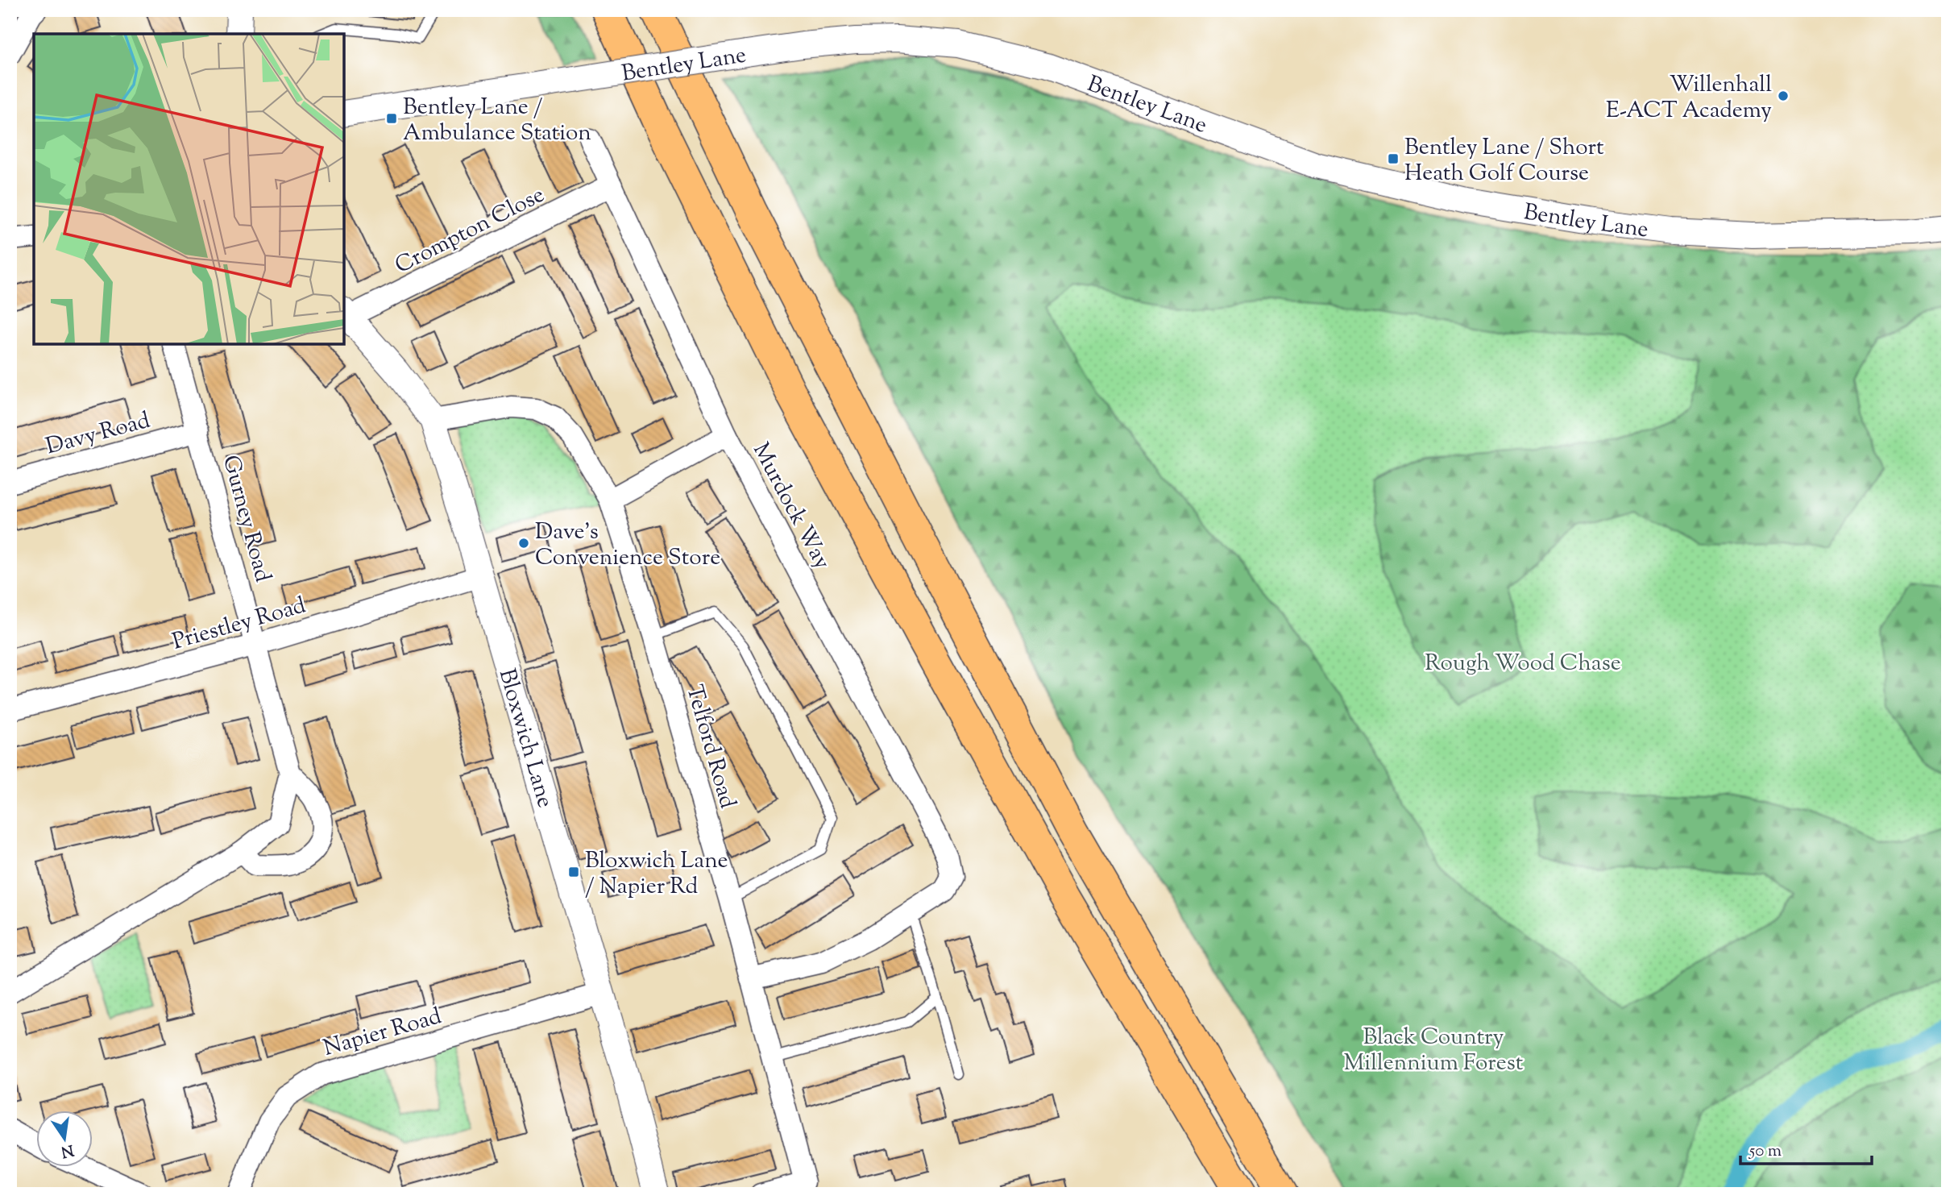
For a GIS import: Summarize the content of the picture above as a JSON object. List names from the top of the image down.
{
  "streets": {
    "street": [
      "Bentley Lane",
      "Crompton Close",
      "Davy Road",
      "Murdock Way",
      "Gurney Road",
      "Priestley Road",
      "Bloxwich Lane",
      "Telford Road",
      "Napier Road"
    ]
  },
  "crossings": [
    ["Crompton Close", "Murdock Way"],
    ["Crompton Close", "Bloxwich Lane"],
    ["Davy Road", "Gurney Road"],
    ["Gurney Road", "Priestley Road"],
    ["Priestley Road", "Bloxwich Lane"],
    ["Bloxwich Lane", "Telford Road"],
    ["Bloxwich Lane", "Napier Road"]
  ],
  "parks": ["Rough Wood Chase", "Black Country Millennium Forest"],
  "places": {
    "other": ["Willenhall E-ACT Academy", "Dave's Convenience Store"],
    "transit": ["Bentley Lane / Ambulance Station", "Bentley Lane / Short Heath Golf Course", "Bloxwich Lane / Napier Rd"]
  },
  "scale_bar": "50 m",
  "north": "bottom"
}
